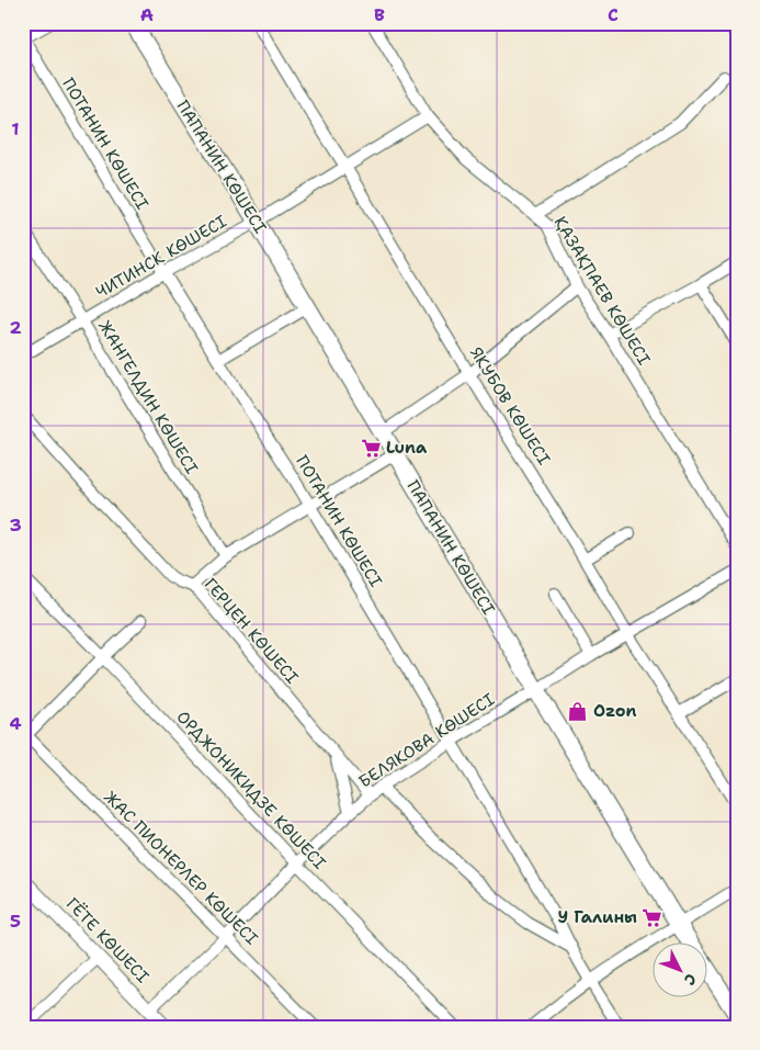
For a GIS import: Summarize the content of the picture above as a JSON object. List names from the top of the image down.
{
  "streets": {
    "main road": ["ПАПАНИН КӨШЕСІ"],
    "street": [
      "ПОТАНИН КӨШЕСІ",
      "ЧИТИНСК КӨШЕСІ",
      "ҚАЗАҚПАЕВ КӨШЕСІ",
      "ЖАНГЕЛДИН КӨШЕСІ",
      "ЯКУБОВ КӨШЕСІ",
      "ГЕРЦЕН КӨШЕСІ",
      "БЕЛЯКОВА КӨШЕСІ",
      "ОРДЖОНИКИДЗЕ КӨШЕСІ",
      "ЖАС ПИОНЕРЛЕР КӨШЕСІ",
      "ГЁТЕ КӨШЕСІ"
    ]
  },
  "crossings": [
    ["ПОТАНИН КӨШЕСІ", "ЧИТИНСК КӨШЕСІ"],
    ["ПОТАНИН КӨШЕСІ", "БЕЛЯКОВА КӨШЕСІ"],
    ["ПАПАНИН КӨШЕСІ", "ЧИТИНСК КӨШЕСІ"],
    ["ПАПАНИН КӨШЕСІ", "БЕЛЯКОВА КӨШЕСІ"],
    ["ЧИТИНСК КӨШЕСІ", "ҚАЗАҚПАЕВ КӨШЕСІ"],
    ["ЧИТИНСК КӨШЕСІ", "ЖАНГЕЛДИН КӨШЕСІ"],
    ["ЧИТИНСК КӨШЕСІ", "ЯКУБОВ КӨШЕСІ"],
    ["ЯКУБОВ КӨШЕСІ", "БЕЛЯКОВА КӨШЕСІ"],
    ["ГЕРЦЕН КӨШЕСІ", "БЕЛЯКОВА КӨШЕСІ"],
    ["БЕЛЯКОВА КӨШЕСІ", "ОРДЖОНИКИДЗЕ КӨШЕСІ"],
    ["БЕЛЯКОВА КӨШЕСІ", "ЖАС ПИОНЕРЛЕР КӨШЕСІ"],
    ["БЕЛЯКОВА КӨШЕСІ", "ГЁТЕ КӨШЕСІ"]
  ],
  "places": {
    "supermarket": ["Luna", "У Галины"],
    "shop": ["Ozon"]
  },
  "north": "bottom right",
  "grid": {
    "columns": ["A", "B", "C"],
    "rows": [
      "1",
      "2",
      "3",
      "4",
      "5"
    ]
  }
}
